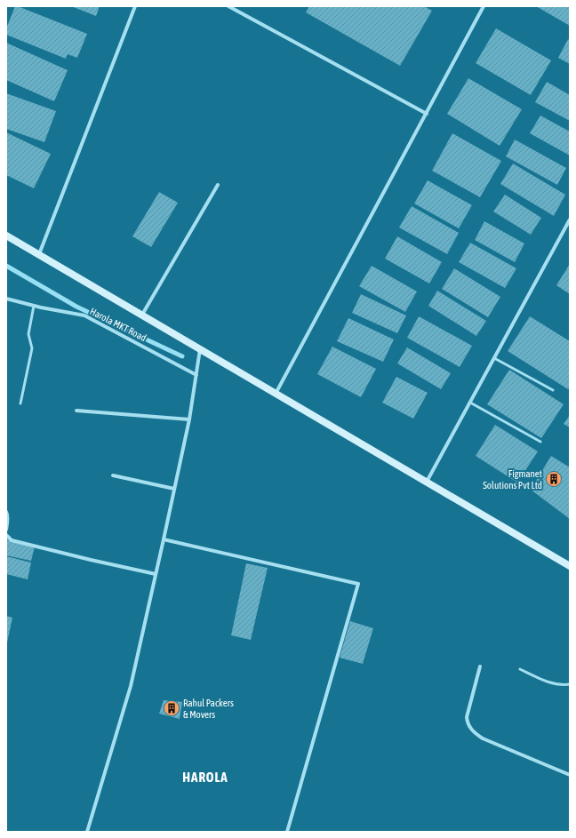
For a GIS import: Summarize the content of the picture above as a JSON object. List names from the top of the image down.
{
  "streets": {
    "street": ["Harola MKT Road"]
  },
  "districts": ["HAROLA"],
  "places": {
    "building": ["Figmanet Solutions Pvt Ltd", "Rahul Packers & Movers"]
  }
}
